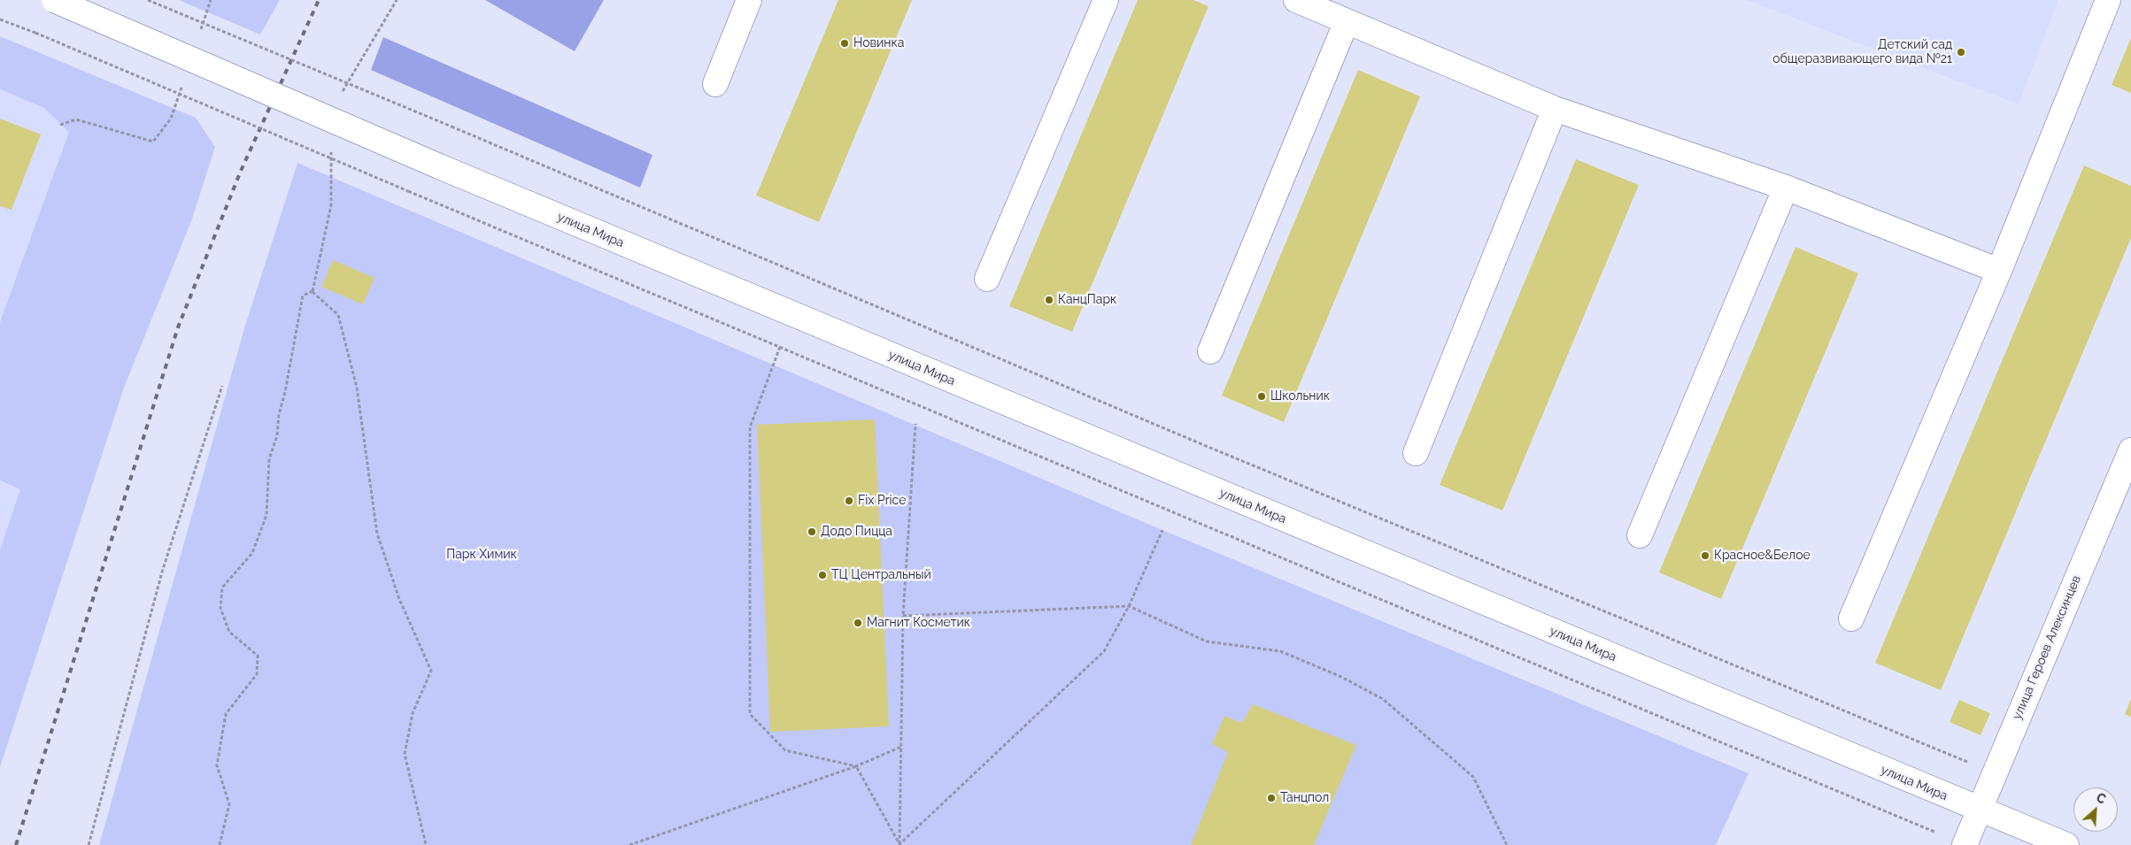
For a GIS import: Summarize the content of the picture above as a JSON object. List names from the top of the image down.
{
  "streets": {
    "street": ["улица Мира", "улица Героев Алексинцев"]
  },
  "crossings": [
    ["улица Мира", "улица Героев Алексинцев"]
  ],
  "parks": ["Парк Химик"],
  "places": [
    "Новинка",
    "Детский сад общеразвивающего вида №21",
    "КанцПарк",
    "Школьник",
    "Fix Price",
    "Додо Пицца",
    "Красное&Белое",
    "ТЦ Центральный",
    "Магнит Косметик",
    "Танцпол"
  ],
  "north": "top right"
}
